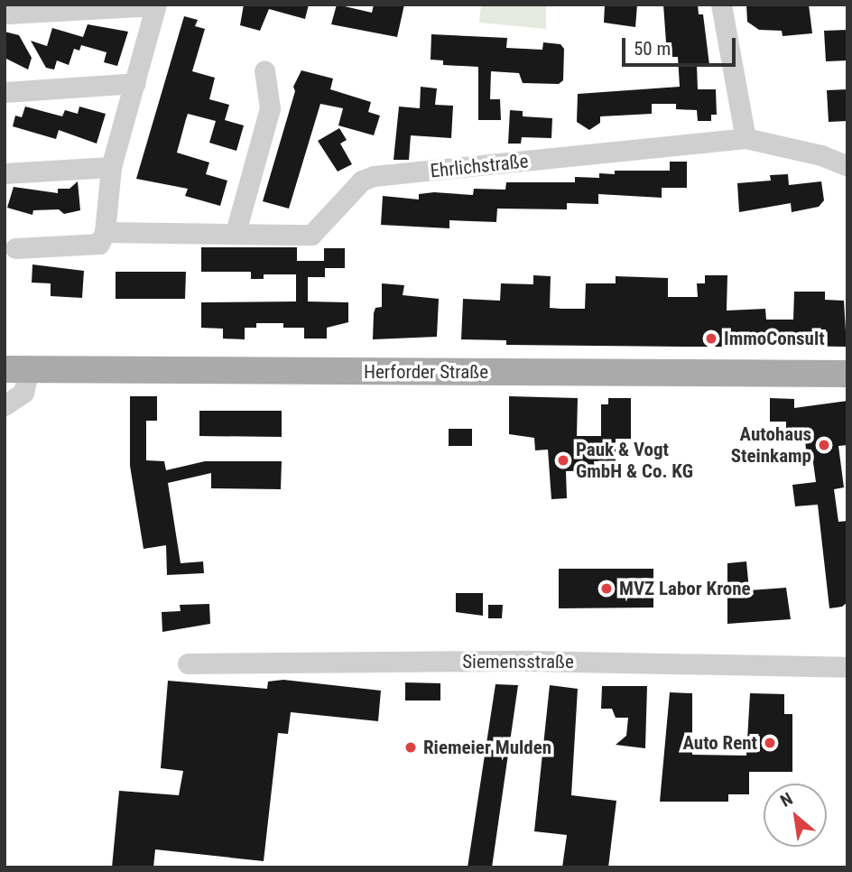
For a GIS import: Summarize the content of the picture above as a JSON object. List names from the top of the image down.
{
  "streets": {
    "main road": ["Herforder Straße"],
    "street": ["Ehrlichstraße", "Siemensstraße"]
  },
  "places": [
    "ImmoConsult",
    "Autohaus Steinkamp",
    "Pauk & Vogt GmbH & Co. KG",
    "MVZ Labor Krone",
    "Auto Rent",
    "Riemeier Mulden"
  ],
  "scale_bar": "50 m",
  "north": "top left"
}
